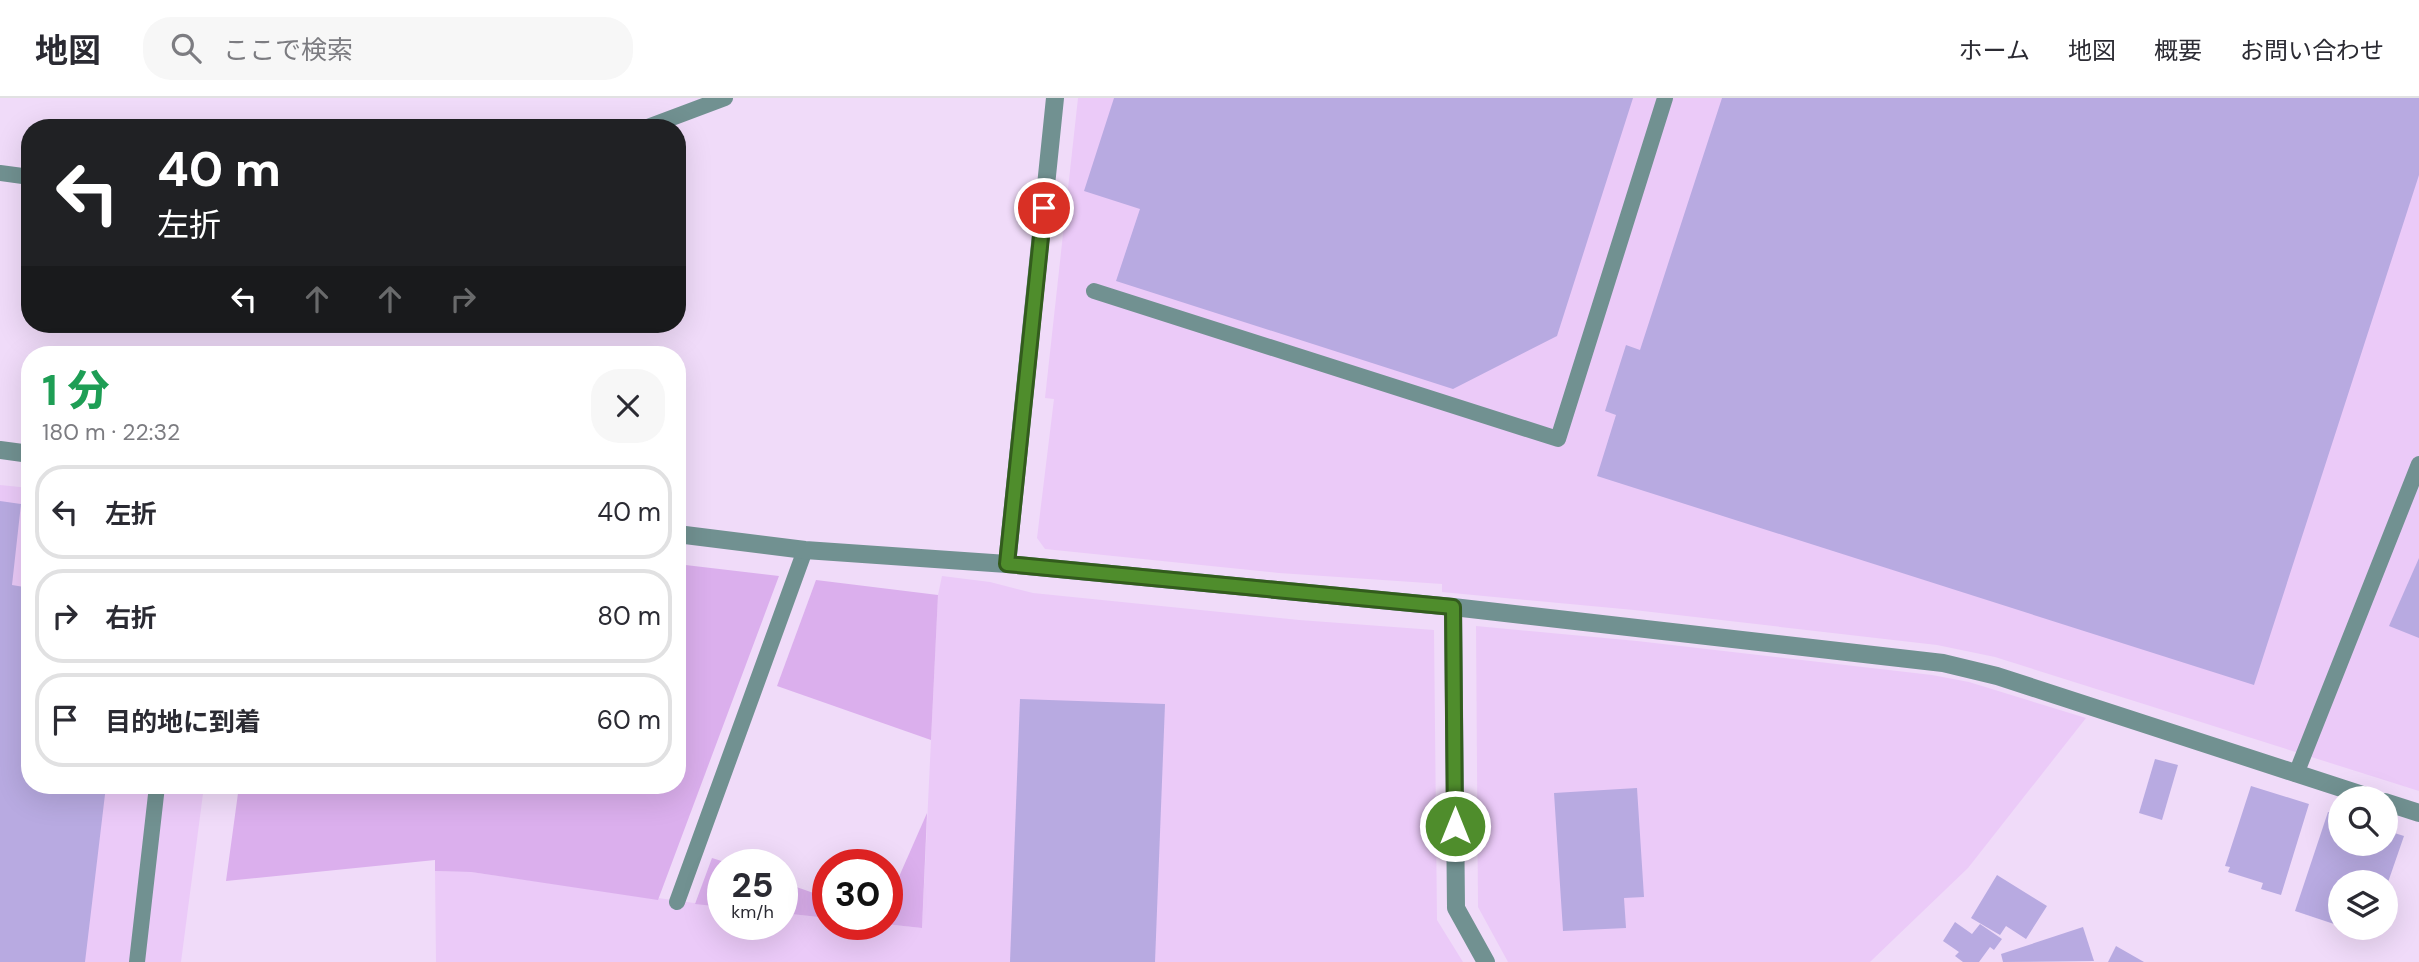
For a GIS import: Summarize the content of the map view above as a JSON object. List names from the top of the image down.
{
  "page": {
    "header": "地図",
    "search": "ここで検索",
    "nav": [
      "ホーム",
      "地図",
      "概要",
      "お問い合わせ"
    ],
    "turn": ["40 m", "左折"],
    "heading": ["1 分", "180 m · 22:32"],
    "list": [
      {
        "name": "左折",
        "value": "40 m"
      },
      {
        "name": "右折",
        "value": "80 m"
      },
      {
        "name": "目的地に到着",
        "value": "60 m"
      }
    ],
    "speed": "25 km/h",
    "limit": "30"
  }
}
